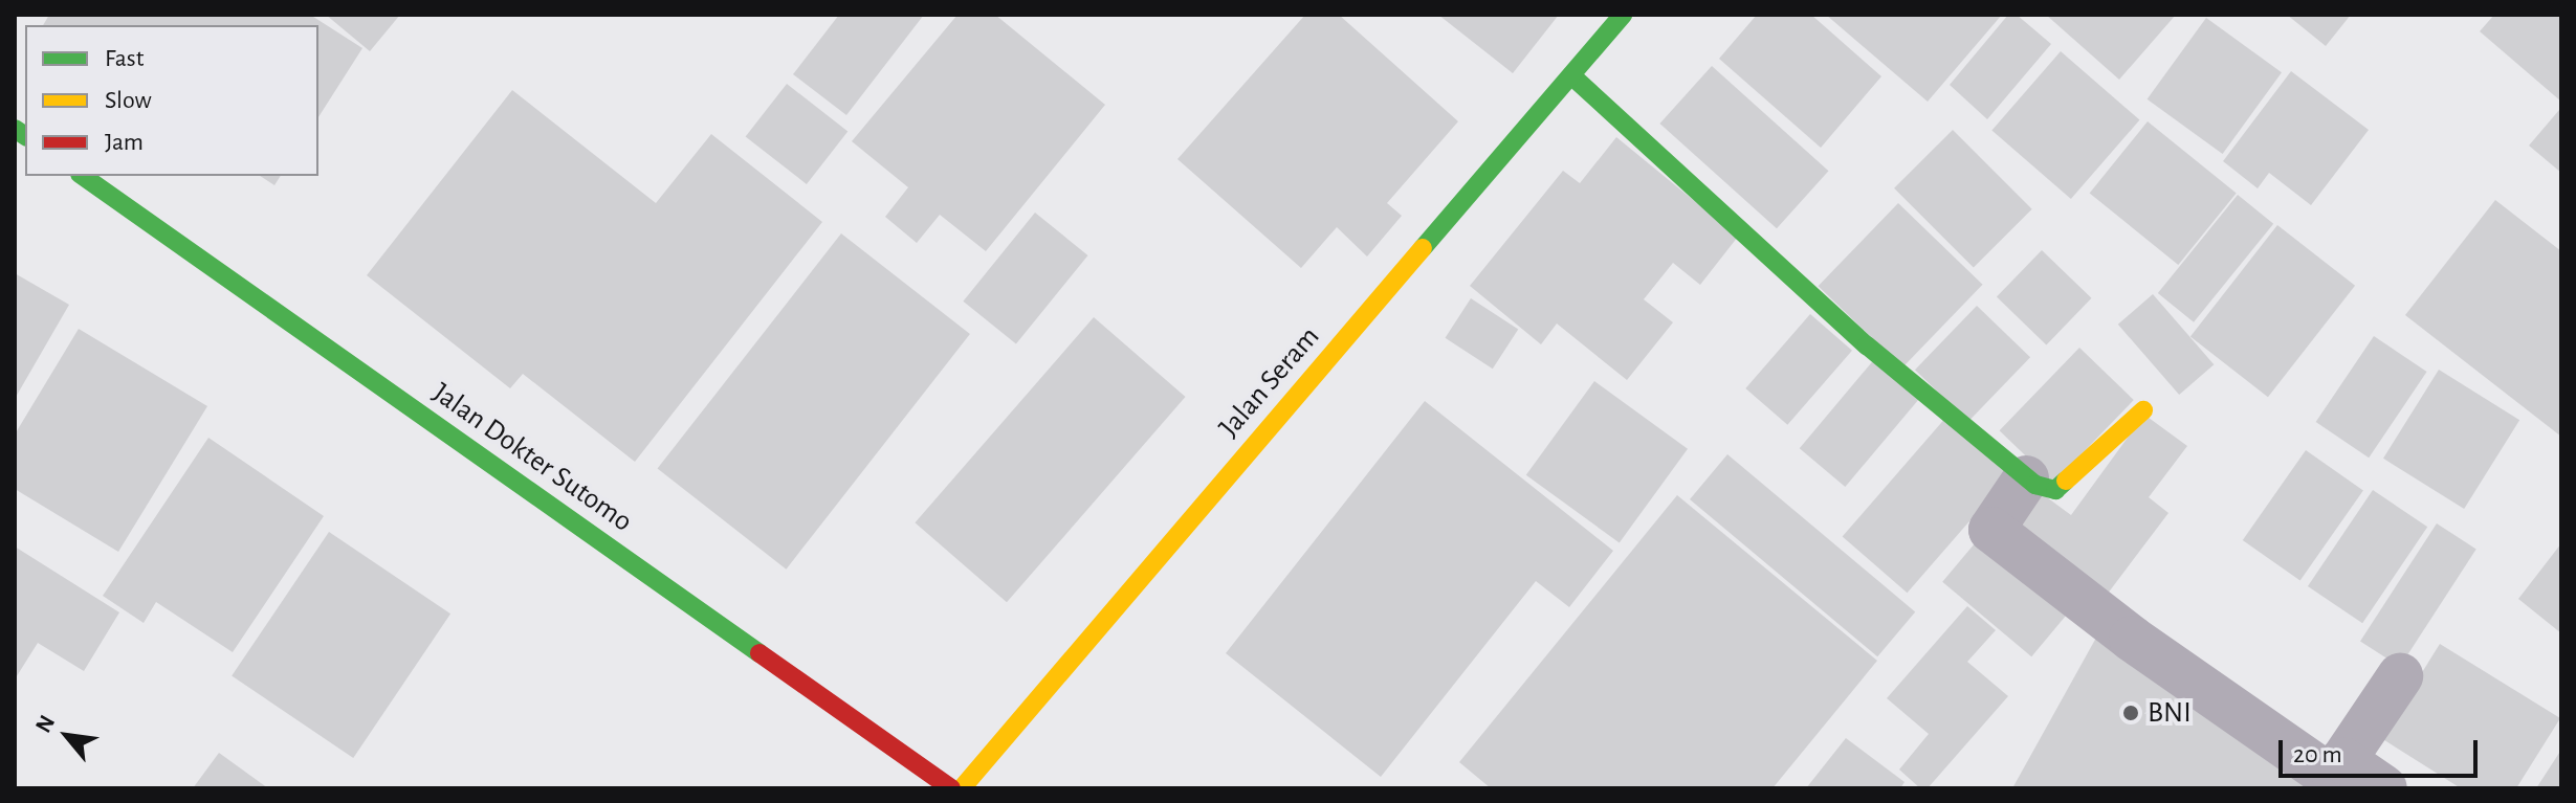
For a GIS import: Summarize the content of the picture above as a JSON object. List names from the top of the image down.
{
  "streets": {
    "street": ["Jalan Seram", "Jalan Dokter Sutomo"]
  },
  "places": ["BNI"],
  "legend": ["Fast", "Slow", "Jam"],
  "scale_bar": "20 m",
  "north": "top left"
}
